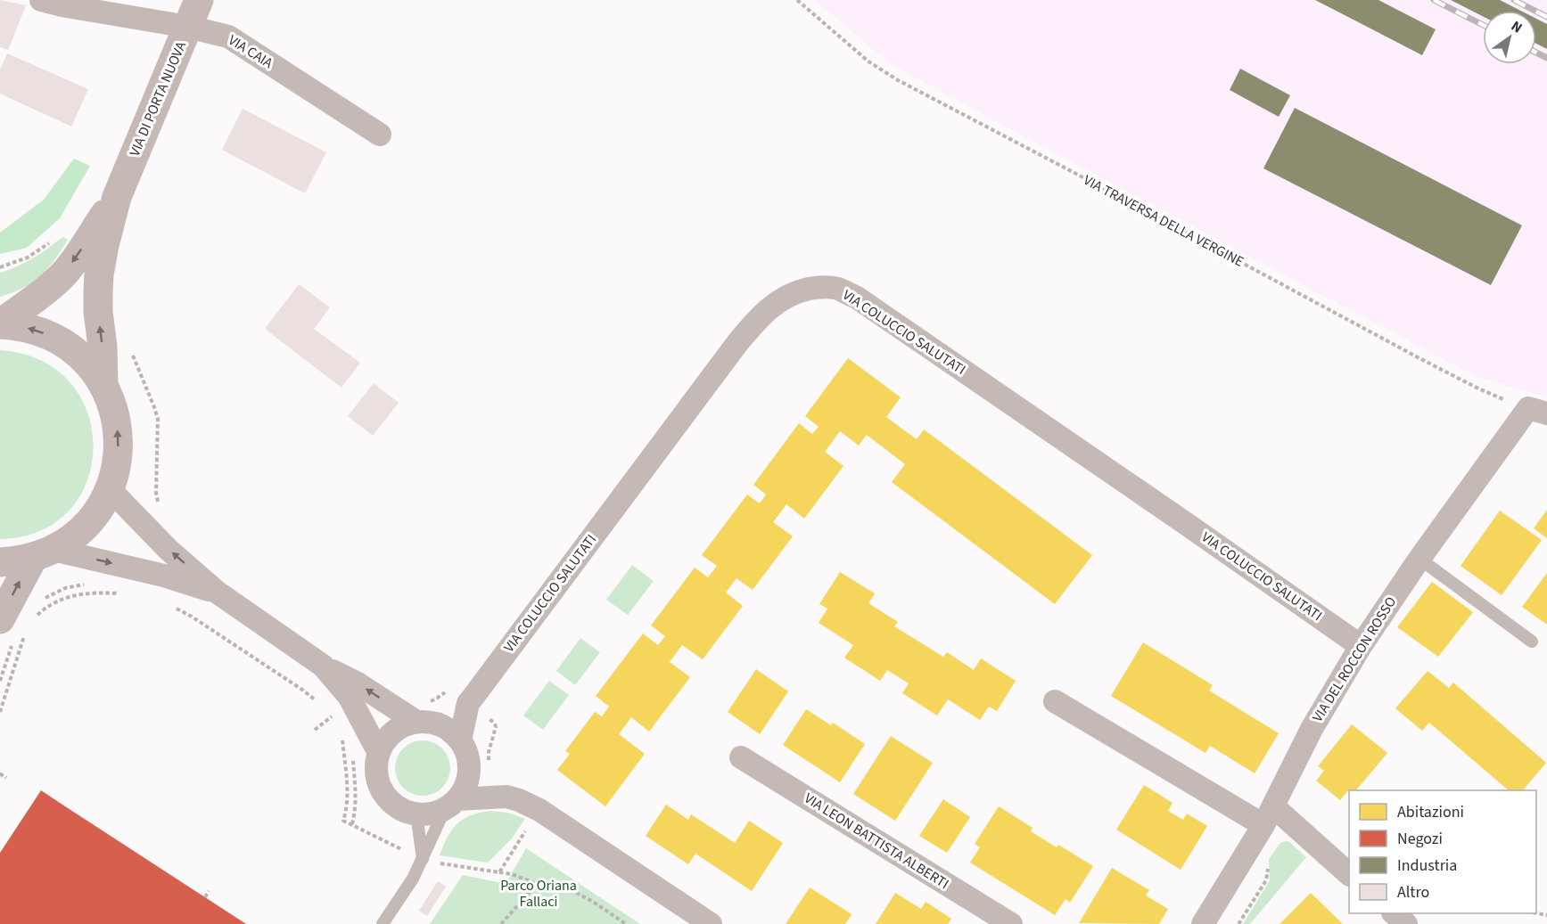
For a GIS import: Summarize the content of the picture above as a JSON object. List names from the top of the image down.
{
  "streets": {
    "street": [
      "VIA CAIA",
      "VIA DI PORTA NUOVA",
      "VIA COLUCCIO SALUTATI",
      "VIA DEL ROCCON ROSSO",
      "VIA LEON BATTISTA ALBERTI"
    ],
    "path": ["VIA TRAVERSA DELLA VERGINE"]
  },
  "crossings": [
    ["VIA CAIA", "VIA DI PORTA NUOVA"],
    ["VIA TRAVERSA DELLA VERGINE", "VIA DEL ROCCON ROSSO"],
    ["VIA COLUCCIO SALUTATI", "VIA DEL ROCCON ROSSO"]
  ],
  "parks": ["Parco Oriana Fallaci"],
  "legend": [
    "Abitazioni",
    "Negozi",
    "Industria",
    "Altro"
  ],
  "north": "top right"
}
